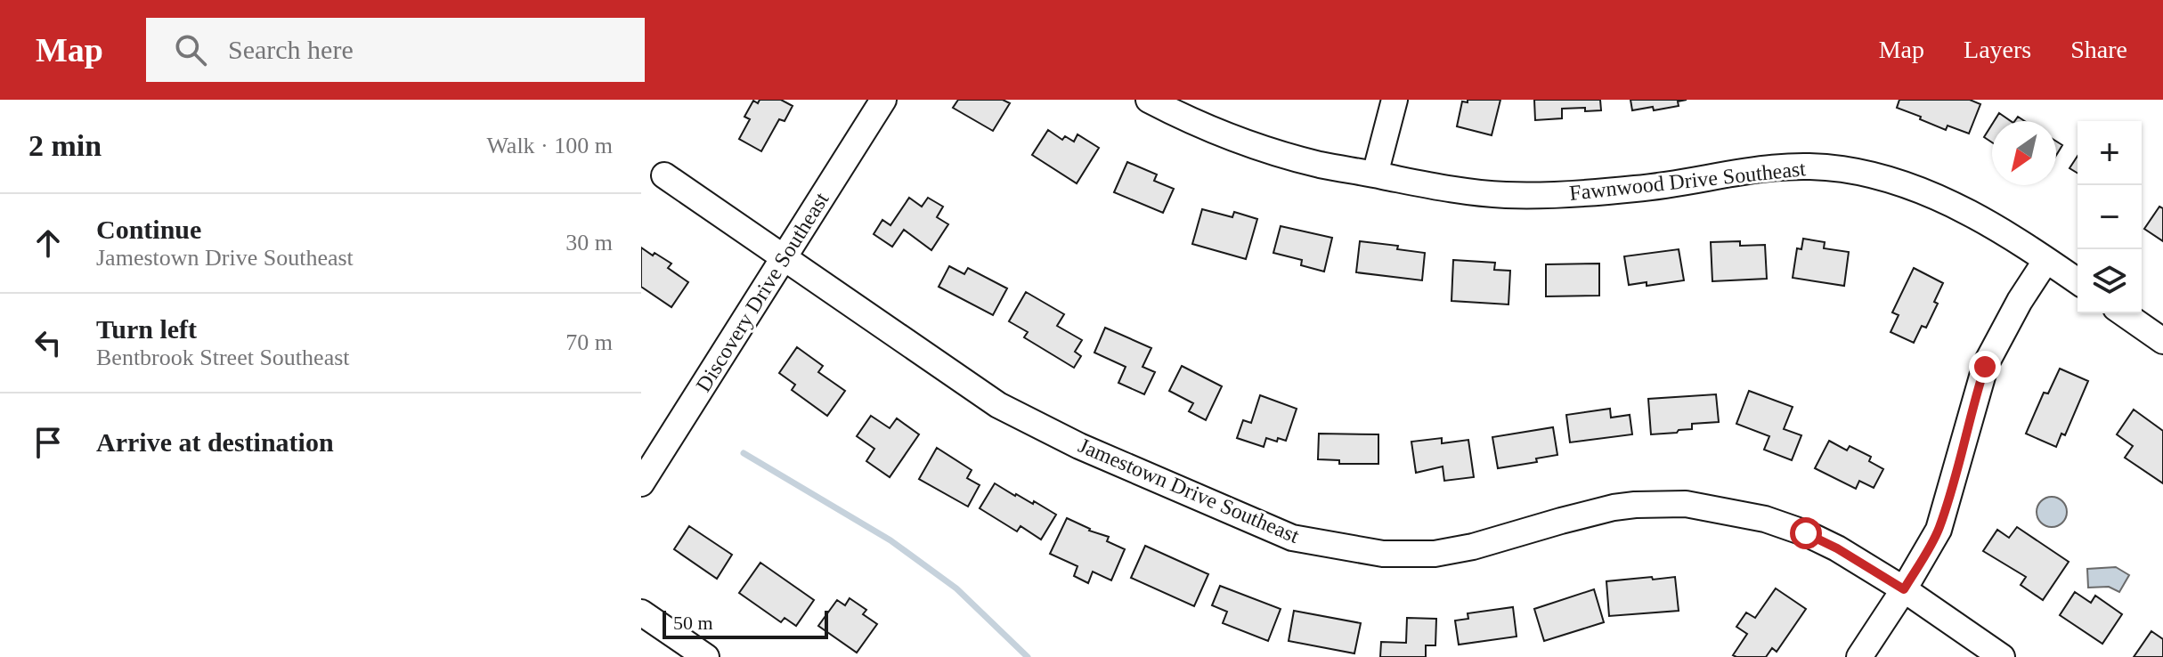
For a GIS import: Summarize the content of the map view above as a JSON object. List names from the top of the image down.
{
  "streets": {
    "street": ["Fawnwood Drive Southeast", "Discovery Drive Southeast", "Jamestown Drive Southeast"]
  },
  "crossings": [
    ["Discovery Drive Southeast", "Jamestown Drive Southeast"]
  ],
  "scale_bar": "50 m",
  "north": "bottom left",
  "page": {
    "header": "Map",
    "search": "Search here",
    "nav": ["Map", "Layers", "Share"],
    "heading": ["2 min", "Walk · 100 m"],
    "map_buttons": ["+", "−"],
    "list": [
      ["Continue", "Jamestown Drive Southeast", "30 m"],
      ["Turn left", "Bentbrook Street Southeast", "70 m"],
      "Arrive at destination"
    ],
    "scale": "50 m"
  }
}
